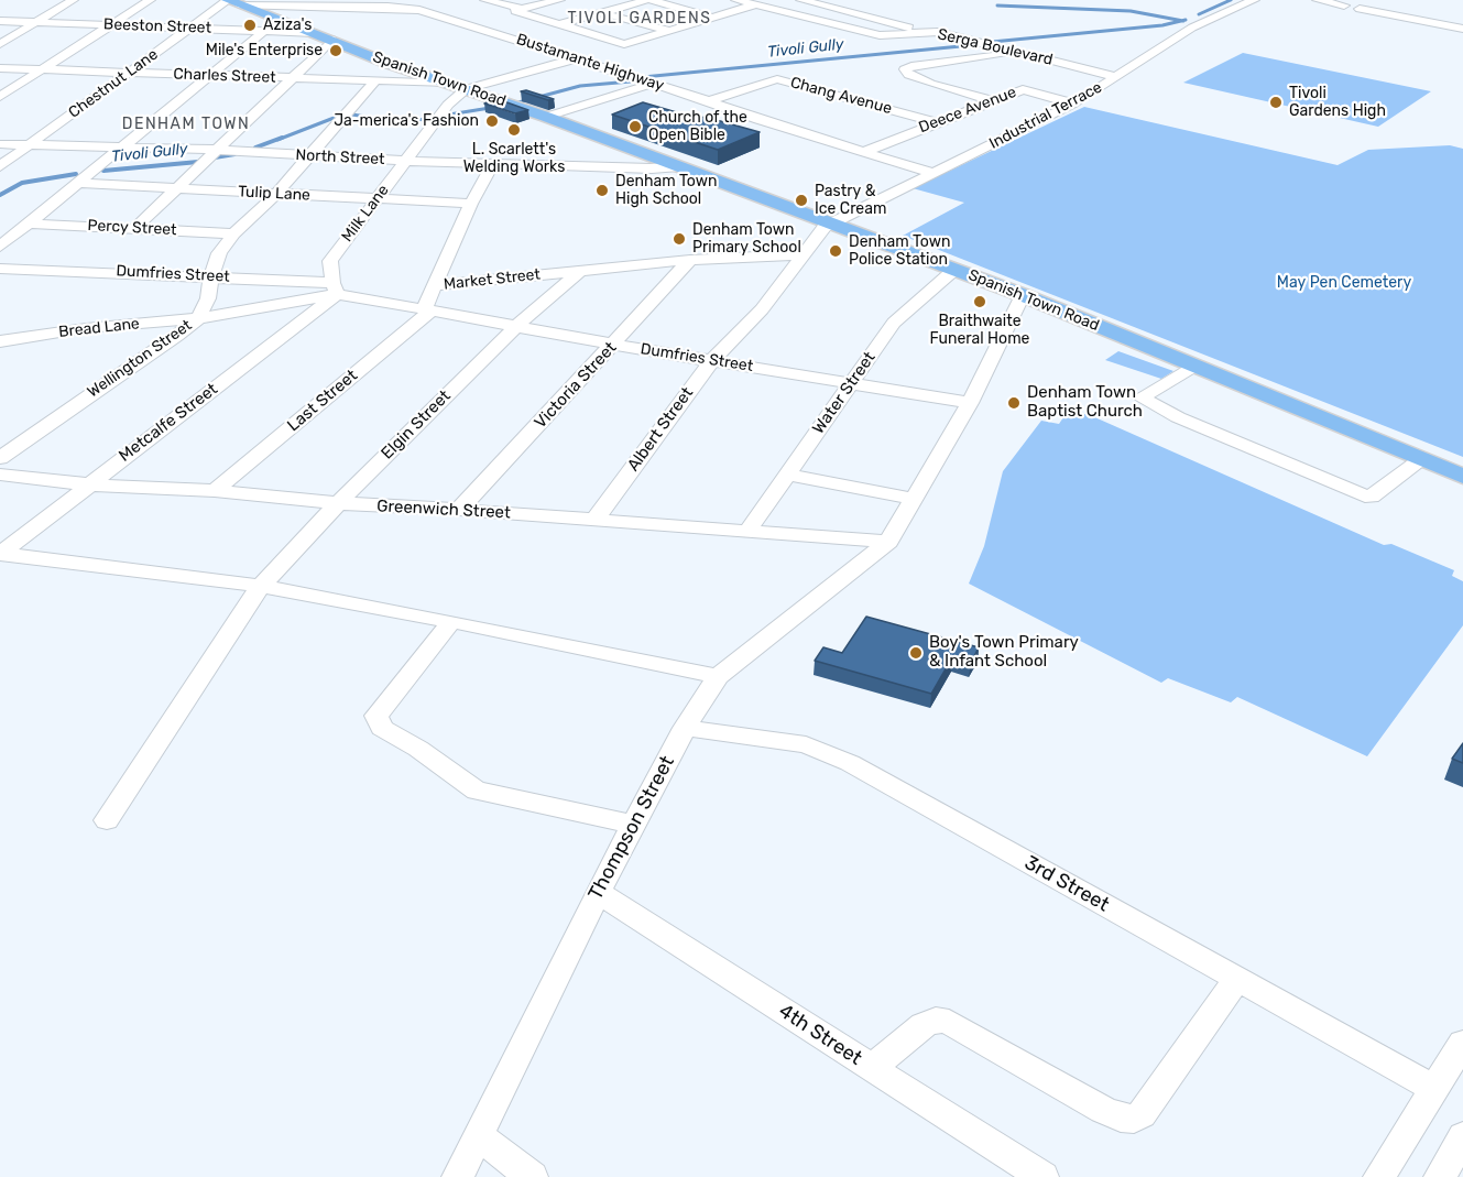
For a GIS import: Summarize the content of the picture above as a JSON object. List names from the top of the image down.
{
  "streets": {
    "main road": ["Spanish Town Road"],
    "street": [
      "Beeston Street",
      "Serga Boulevard",
      "Bustamante Highway",
      "Charles Street",
      "Chestnut Lane",
      "Chang Avenue",
      "Deece Avenue",
      "Industrial Terrace",
      "North Street",
      "Tulip Lane",
      "Milk Lane",
      "Percy Street",
      "Dumfries Street",
      "Market Street",
      "Bread Lane",
      "Wellington Street",
      "Victoria Street",
      "Water Street",
      "Last Street",
      "Metcalfe Street",
      "Elgin Street",
      "Albert Street",
      "Greenwich Street",
      "Thompson Street",
      "3rd Street",
      "4th Street"
    ]
  },
  "crossings": [
    ["Beeston Street", "Spanish Town Road"],
    ["Beeston Street", "Chestnut Lane"],
    ["Serga Boulevard", "Industrial Terrace"],
    ["Bustamante Highway", "Spanish Town Road"],
    ["Bustamante Highway", "Chestnut Lane"],
    ["Bustamante Highway", "Chang Avenue"],
    ["Bustamante Highway", "Deece Avenue"],
    ["Bustamante Highway", "Industrial Terrace"],
    ["Charles Street", "Spanish Town Road"],
    ["Charles Street", "Chestnut Lane"],
    ["Charles Street", "Wellington Street"],
    ["Spanish Town Road", "Chestnut Lane"],
    ["Spanish Town Road", "Industrial Terrace"],
    ["Spanish Town Road", "North Street"],
    ["Spanish Town Road", "Milk Lane"],
    ["Spanish Town Road", "Water Street"],
    ["Spanish Town Road", "Albert Street"],
    ["Chestnut Lane", "North Street"],
    ["Chang Avenue", "Deece Avenue"],
    ["Deece Avenue", "Industrial Terrace"],
    ["Industrial Terrace", "Albert Street"],
    ["North Street", "Milk Lane"],
    ["North Street", "Wellington Street"],
    ["Tulip Lane", "Milk Lane"],
    ["Tulip Lane", "Wellington Street"],
    ["Milk Lane", "Dumfries Street"],
    ["Milk Lane", "Metcalfe Street"],
    ["Percy Street", "Wellington Street"],
    ["Dumfries Street", "Market Street"],
    ["Dumfries Street", "Wellington Street"],
    ["Dumfries Street", "Victoria Street"],
    ["Dumfries Street", "Water Street"],
    ["Dumfries Street", "Last Street"],
    ["Dumfries Street", "Metcalfe Street"],
    ["Dumfries Street", "Elgin Street"],
    ["Dumfries Street", "Albert Street"],
    ["Market Street", "Victoria Street"],
    ["Market Street", "Last Street"],
    ["Market Street", "Elgin Street"],
    ["Market Street", "Albert Street"],
    ["Bread Lane", "Wellington Street"],
    ["Victoria Street", "Greenwich Street"],
    ["Water Street", "Greenwich Street"],
    ["Last Street", "Greenwich Street"],
    ["Metcalfe Street", "Greenwich Street"],
    ["Elgin Street", "Greenwich Street"],
    ["Albert Street", "Greenwich Street"],
    ["Greenwich Street", "Thompson Street"],
    ["Thompson Street", "3rd Street"],
    ["Thompson Street", "4th Street"]
  ],
  "districts": ["TIVOLI GARDENS", "DENHAM TOWN"],
  "water": ["Tivoli Gully"],
  "parks": ["May Pen Cemetery"],
  "places": [
    "Aziza's",
    "Mile's Enterprise",
    "Tivoli Gardens High",
    "Ja-merica's Fashion",
    "Church of the Open Bible",
    "L. Scarlett's Welding Works",
    "Denham Town High School",
    "Pastry & Ice Cream",
    "Denham Town Primary School",
    "Denham Town Police Station",
    "Braithwaite Funeral Home",
    "Denham Town Baptist Church",
    "Boy's Town Primary & Infant School"
  ]
}
